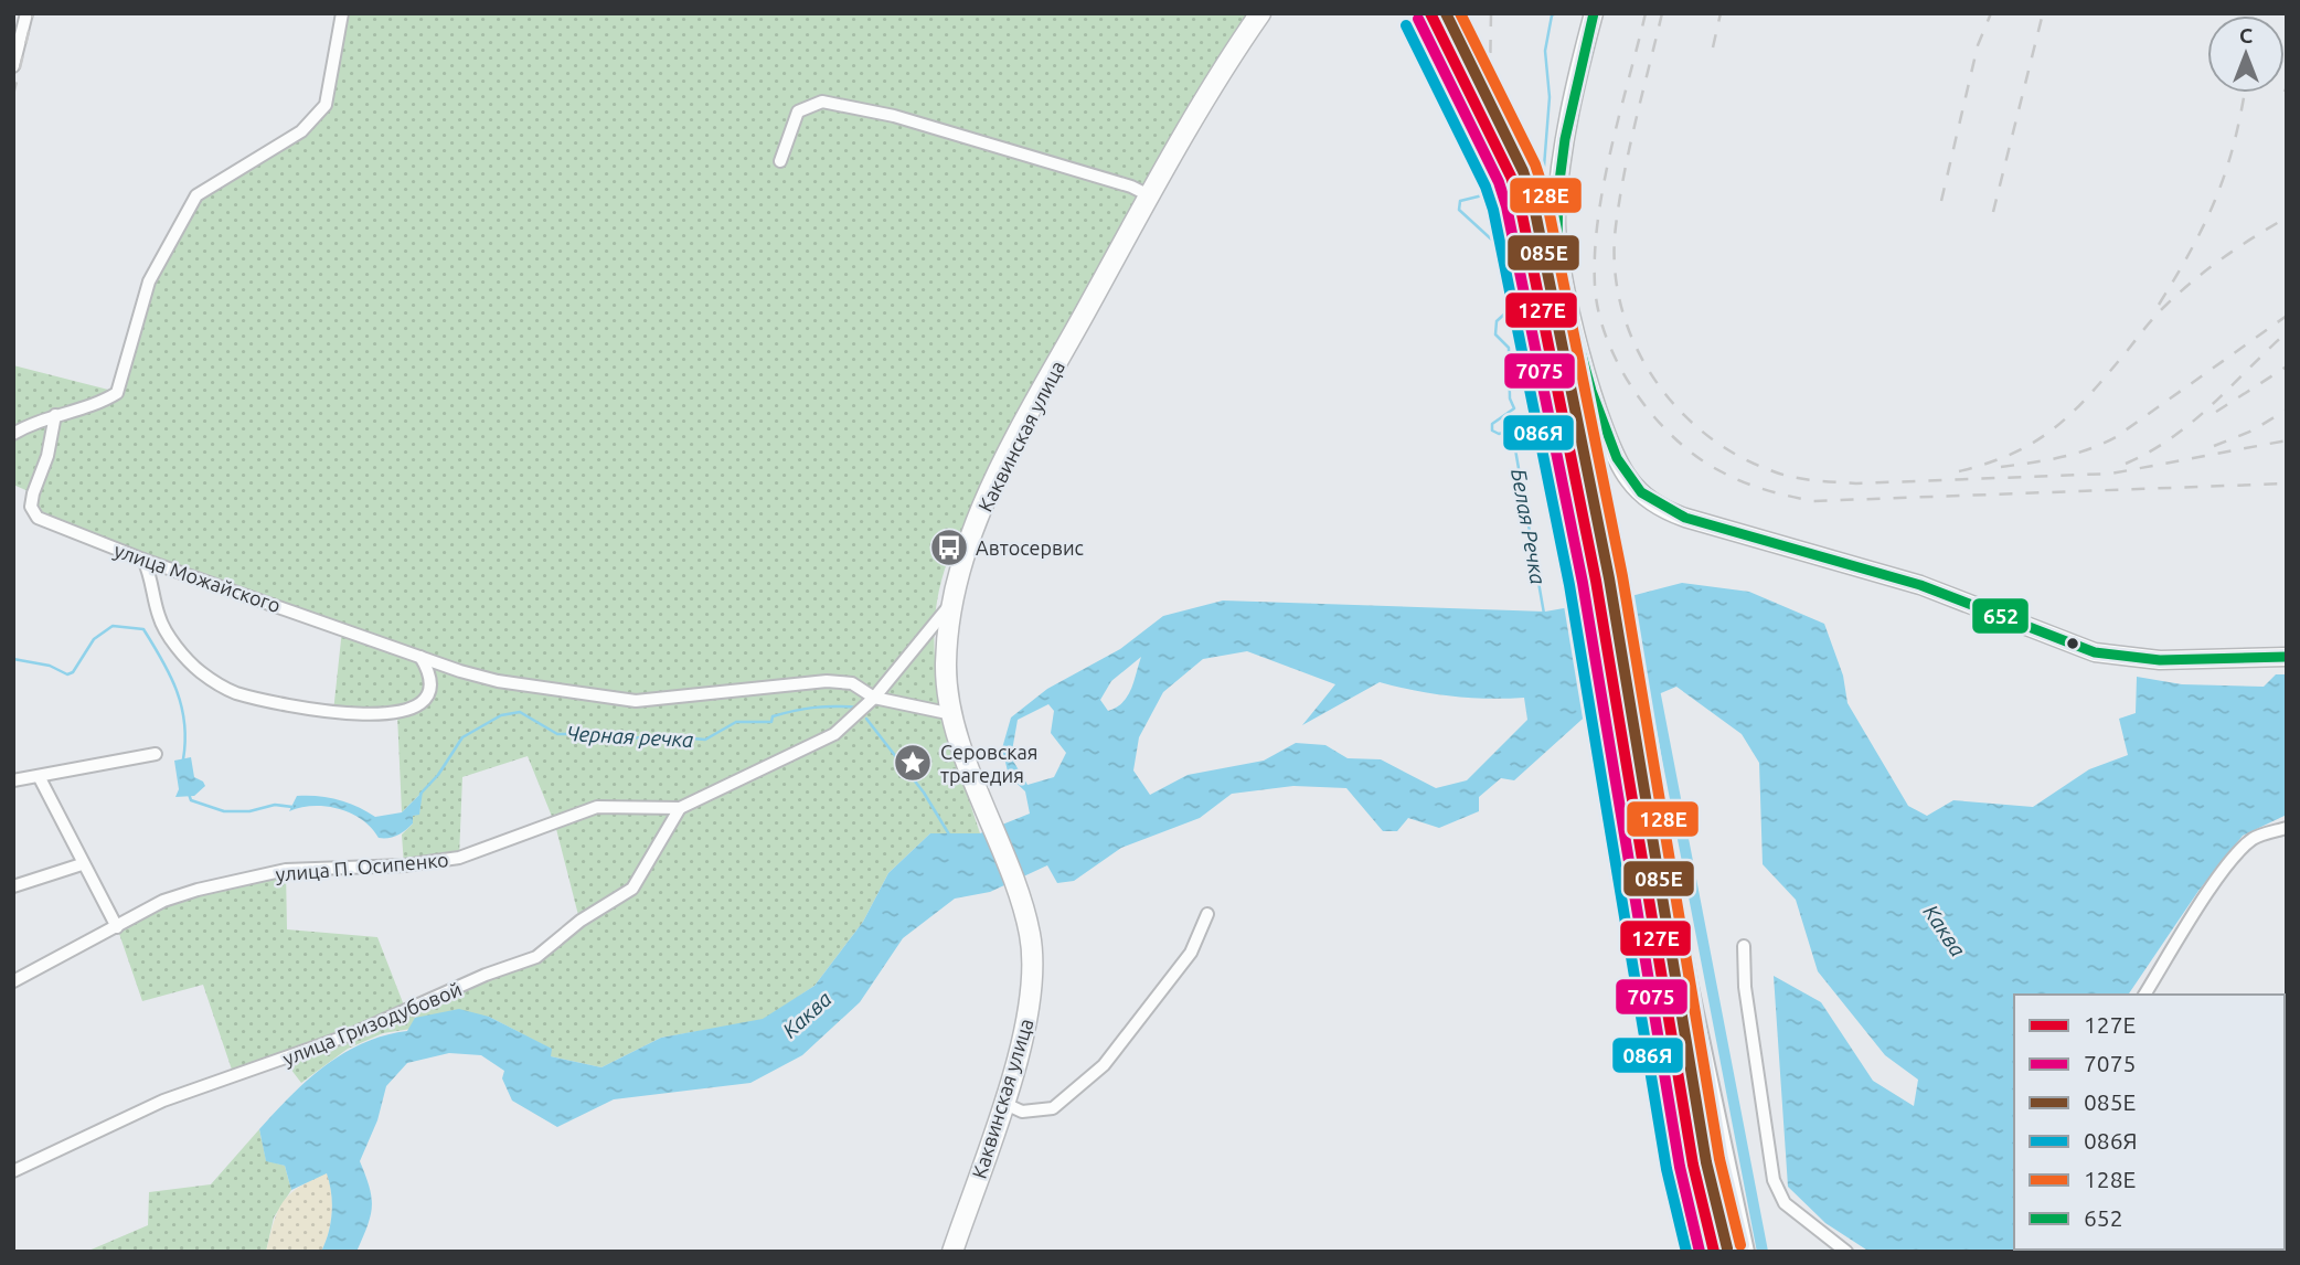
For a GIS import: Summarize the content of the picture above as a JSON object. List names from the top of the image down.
{
  "streets": {
    "main road": ["Каквинская улица"],
    "street": ["улица Можайского", "улица П. Осипенко", "улица Гризодубовой"]
  },
  "crossings": [
    ["Каквинская улица", "улица Можайского"],
    ["улица П. Осипенко", "улица Гризодубовой"]
  ],
  "water": ["Белая Речка", "Черная речка", "Каква"],
  "places": {
    "bus stop": ["Автосервис"],
    "place": ["Серовская трагедия"]
  },
  "lines": [
    "transit line 127Е",
    "transit line 085Е",
    "transit line 128Е",
    "transit line 652",
    "transit line 7075",
    "transit line 086Я"
  ],
  "legend": [
    "127Е",
    "7075",
    "085Е",
    "086Я",
    "128Е",
    "652"
  ],
  "north": "top"
}
